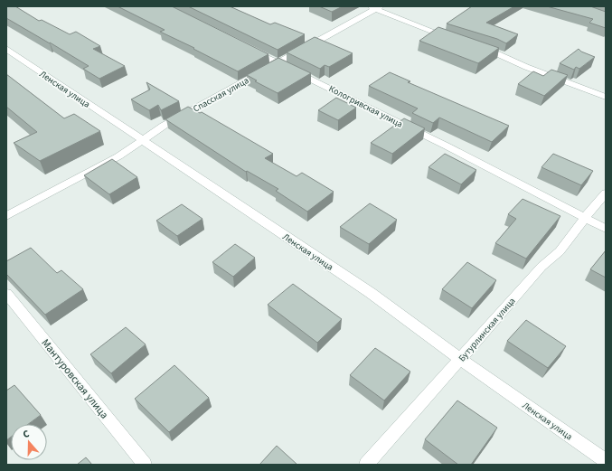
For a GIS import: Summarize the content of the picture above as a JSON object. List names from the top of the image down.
{
  "streets": {
    "street": [
      "Ленская улица",
      "Спасская улица",
      "Кологривская улица",
      "Бутурлинская улица",
      "Мантуровская улица"
    ]
  },
  "crossings": [
    ["Ленская улица", "Спасская улица"],
    ["Ленская улица", "Бутурлинская улица"],
    ["Спасская улица", "Кологривская улица"],
    ["Кологривская улица", "Бутурлинская улица"]
  ],
  "north": "top"
}
